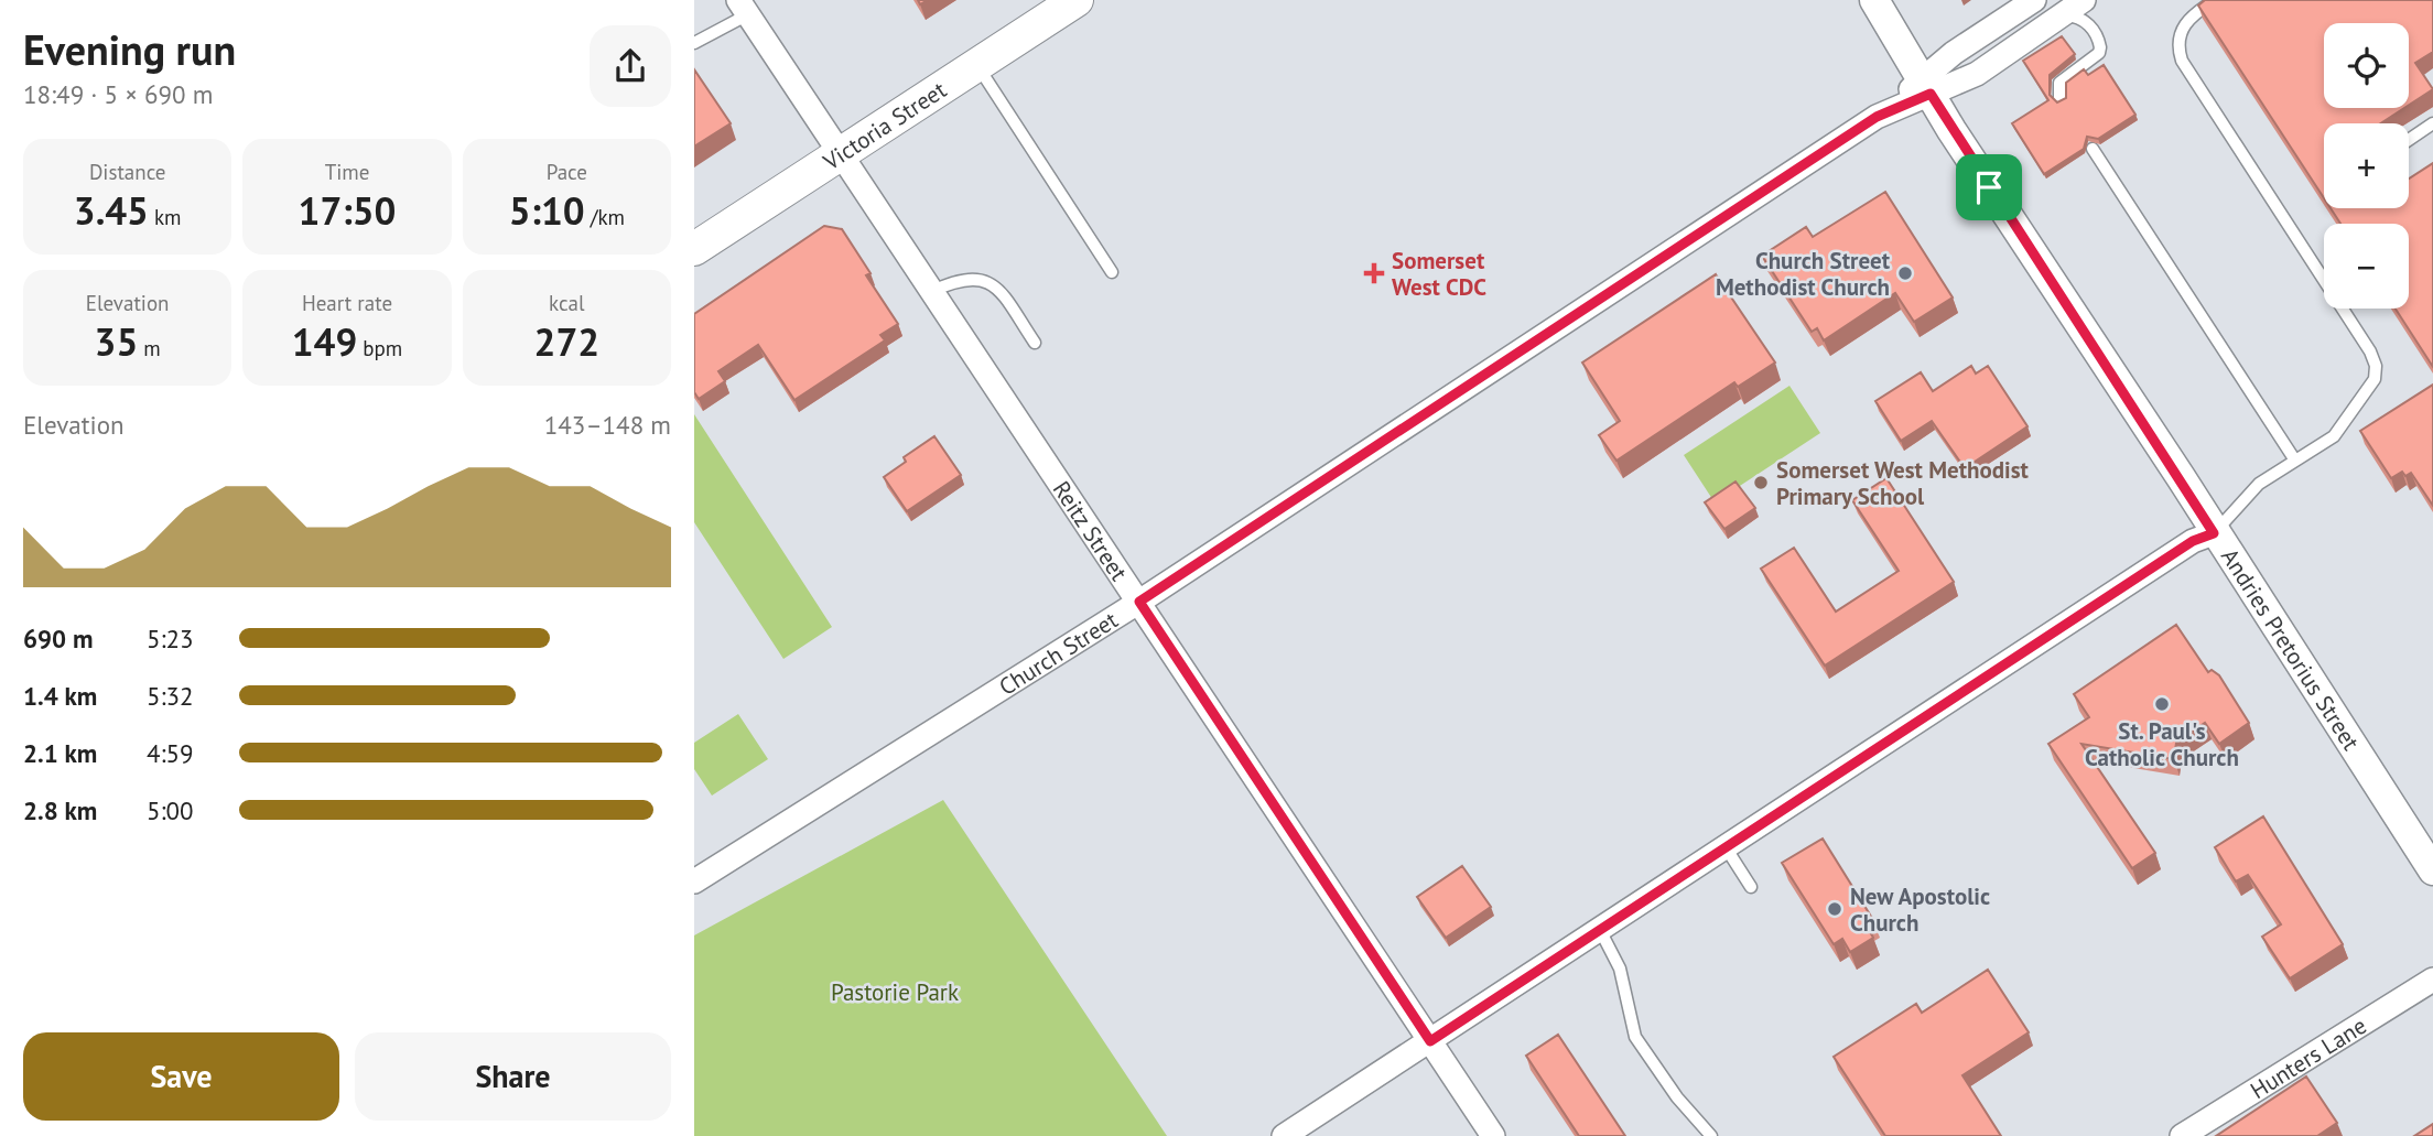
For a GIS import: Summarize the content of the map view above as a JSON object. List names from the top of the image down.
{
  "streets": {
    "main road": ["Victoria Street"],
    "street": [
      "Reitz Street",
      "Andries Pretorius Street",
      "Church Street",
      "Hunters Lane"
    ]
  },
  "crossings": [
    ["Victoria Street", "Reitz Street"],
    ["Reitz Street", "Church Street"],
    ["Andries Pretorius Street", "Church Street"]
  ],
  "parks": ["Pastorie Park"],
  "places": {
    "health": ["Somerset West CDC"],
    "other": [
      "Church Street Methodist Church",
      "Somerset West Methodist Primary School",
      "St. Paul's Catholic Church",
      "New Apostolic Church"
    ]
  },
  "page": {
    "heading": ["Evening run", "18:49 · 5 × 690 m"],
    "map_buttons": ["+", "−"],
    "stats": [
      ["Distance", "3.45 km"],
      ["Time", "17:50"],
      ["Pace", "5:10 /km"],
      ["Elevation", "35 m"],
      ["Heart rate", "149 bpm"],
      ["kcal", "272"]
    ],
    "chart": ["Elevation", "143–148 m"],
    "list": [
      {
        "name": "690 m",
        "note": "5:23"
      },
      {
        "name": "1.4 km",
        "note": "5:32"
      },
      {
        "name": "2.1 km",
        "note": "4:59"
      },
      {
        "name": "2.8 km",
        "note": "5:00"
      }
    ],
    "buttons": ["Save", "Share"]
  }
}
